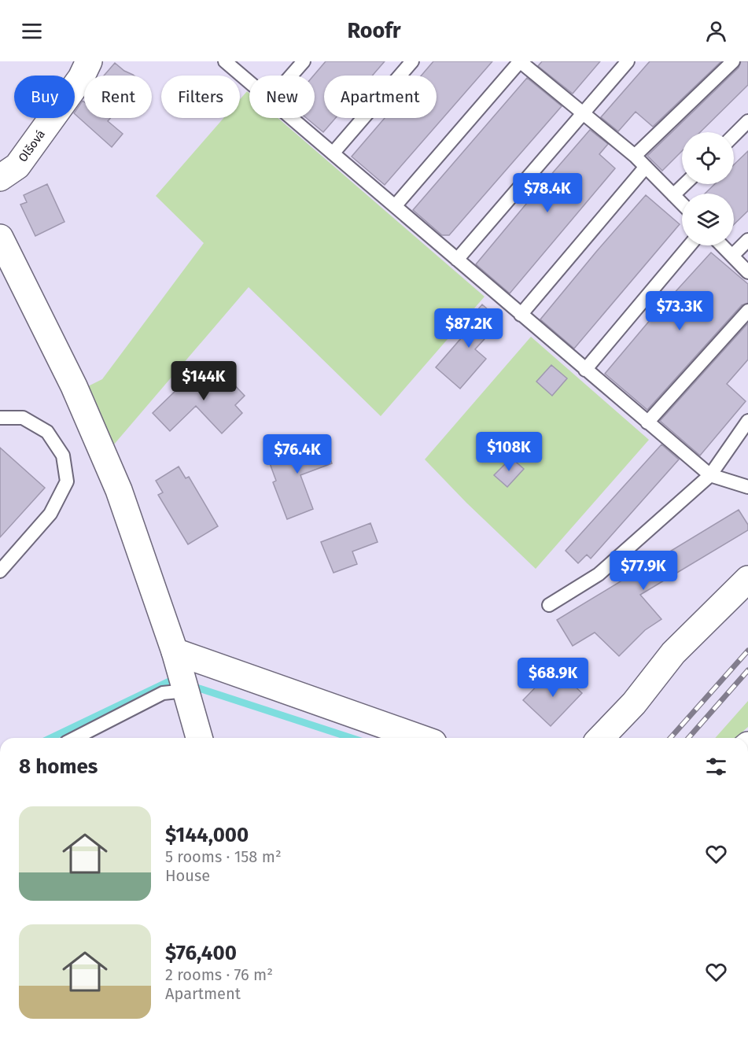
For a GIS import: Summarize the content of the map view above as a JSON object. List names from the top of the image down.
{
  "streets": {
    "street": ["Olšová"]
  },
  "page": {
    "header": "Roofr",
    "chip": [
      "Buy",
      "Rent",
      "Filters",
      "New",
      "Apartment"
    ],
    "price": [
      "$78.4K",
      "$73.3K",
      "$87.2K",
      "$144K",
      "$108K",
      "$76.4K",
      "$77.9K",
      "$68.9K"
    ],
    "heading": "8 homes",
    "list": [
      {
        "name": "$144,000",
        "note": "5 rooms · 158 m² · House"
      },
      {
        "name": "$76,400",
        "note": "2 rooms · 76 m² · Apartment"
      }
    ]
  }
}
